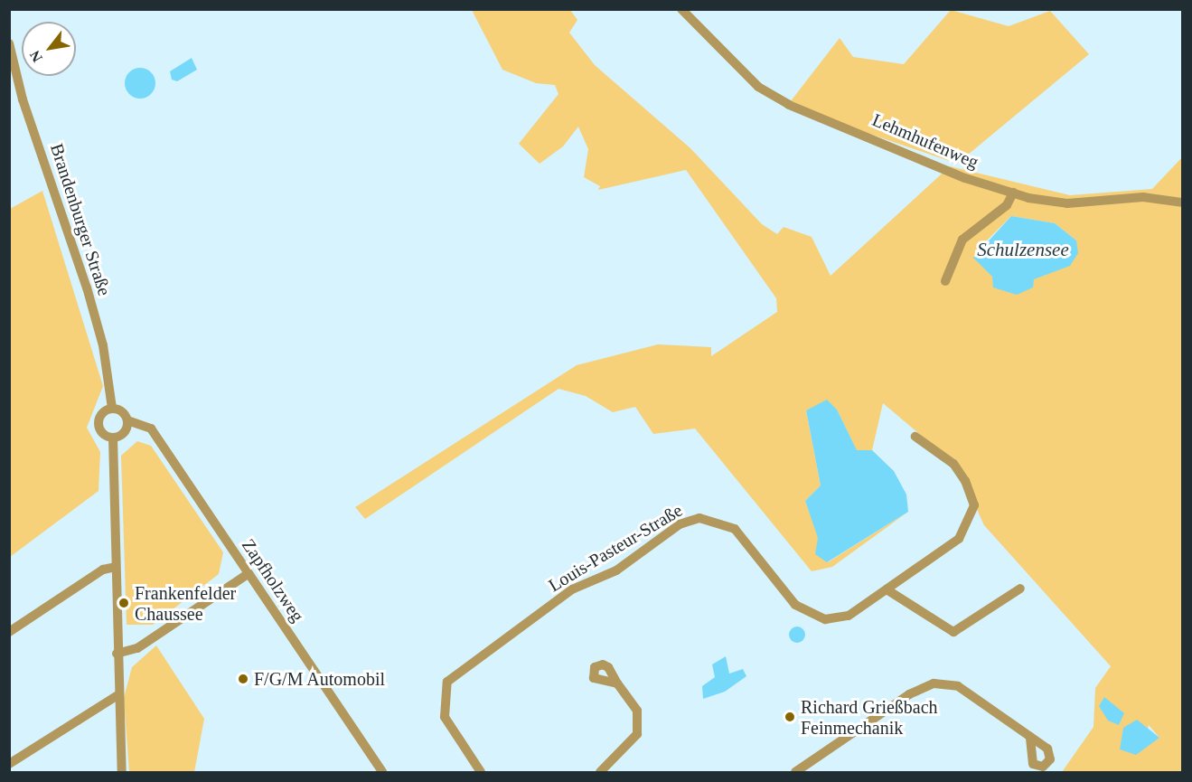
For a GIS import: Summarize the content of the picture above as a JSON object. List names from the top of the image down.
{
  "streets": {
    "street": [
      "Lehmhufenweg",
      "Brandenburger Straße",
      "Louis-Pasteur-Straße",
      "Zapfholzweg"
    ]
  },
  "crossings": [
    ["Brandenburger Straße", "Zapfholzweg"]
  ],
  "water": ["Schulzensee"],
  "places": ["Frankenfelder Chaussee", "F/G/M Automobil", "Richard Grießbach Feinmechanik"],
  "north": "bottom left"
}
